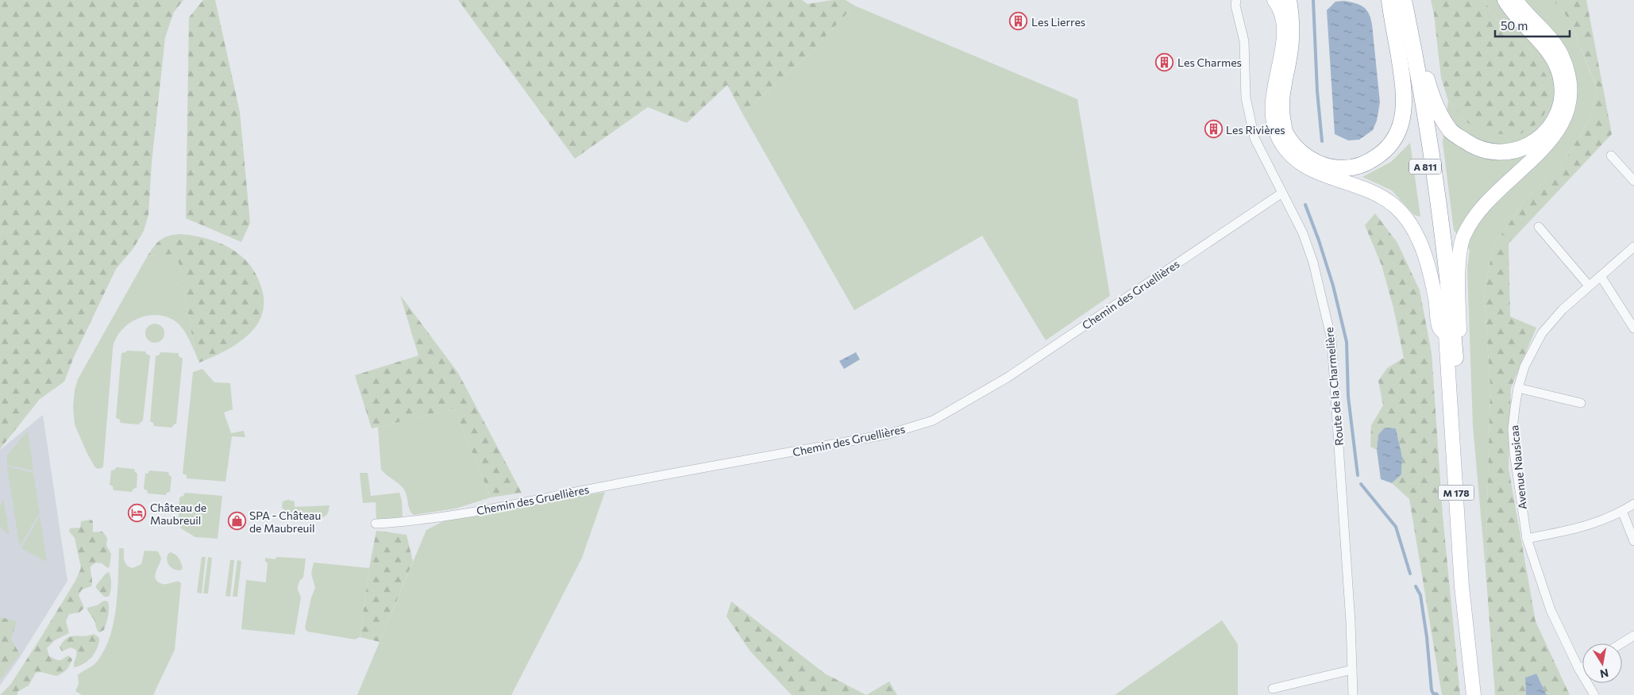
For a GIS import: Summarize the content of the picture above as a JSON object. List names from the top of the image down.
{
  "streets": {
    "highway": ["A 811"],
    "main road": ["M 178"],
    "street": ["Chemin des Gruellières", "Route de la Charmelière", "Avenue Nausicaa"]
  },
  "crossings": [
    ["A 811", "M 178"],
    ["Chemin des Gruellières", "Route de la Charmelière"]
  ],
  "places": {
    "building": ["Les Lierres", "Les Charmes", "Les Rivières"],
    "hotel": ["Château de Maubreuil"],
    "shop": ["SPA - Château de Maubreuil"]
  },
  "scale_bar": "50 m",
  "north": "bottom"
}
